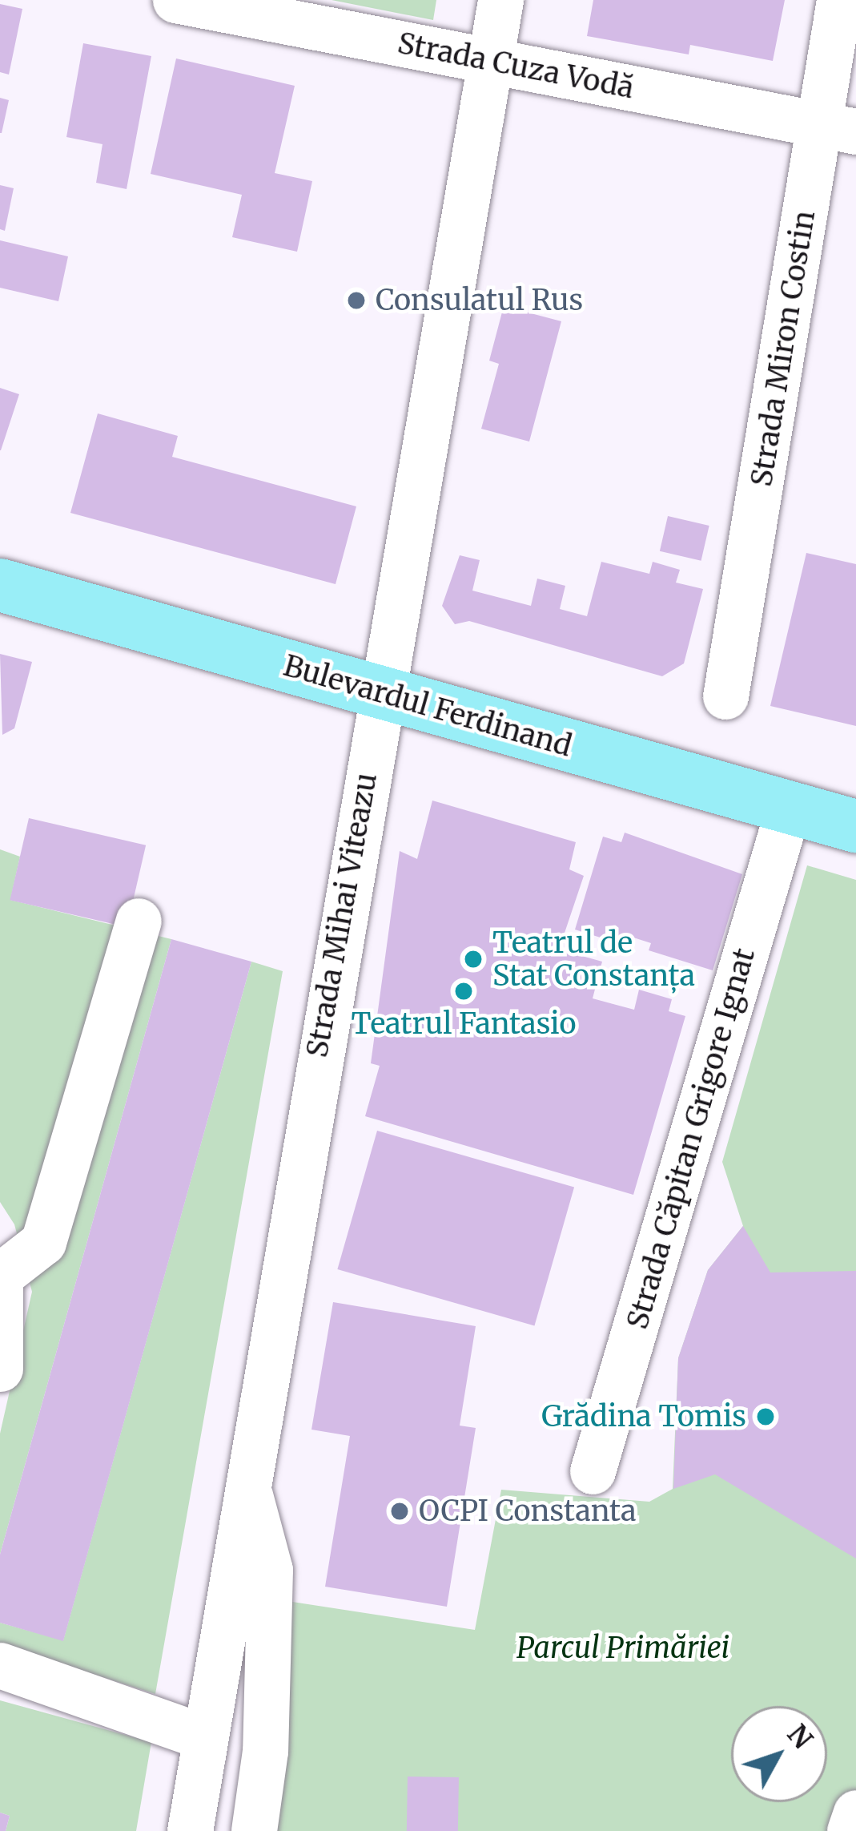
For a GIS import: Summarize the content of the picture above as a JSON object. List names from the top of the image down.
{
  "streets": {
    "main road": ["Bulevardul Ferdinand"],
    "street": [
      "Strada Cuza Vodă",
      "Strada Miron Costin",
      "Strada Mihai Viteazu",
      "Strada Căpitan Grigore Ignat"
    ]
  },
  "crossings": [
    ["Strada Cuza Vodă", "Strada Miron Costin"],
    ["Strada Cuza Vodă", "Strada Mihai Viteazu"],
    ["Bulevardul Ferdinand", "Strada Mihai Viteazu"],
    ["Bulevardul Ferdinand", "Strada Căpitan Grigore Ignat"]
  ],
  "parks": ["Parcul Primăriei"],
  "places": [
    "Consulatul Rus",
    "Teatrul de Stat Constanța",
    "Teatrul Fantasio",
    "Grădina Tomis",
    "OCPI Constanta"
  ],
  "north": "top right"
}
